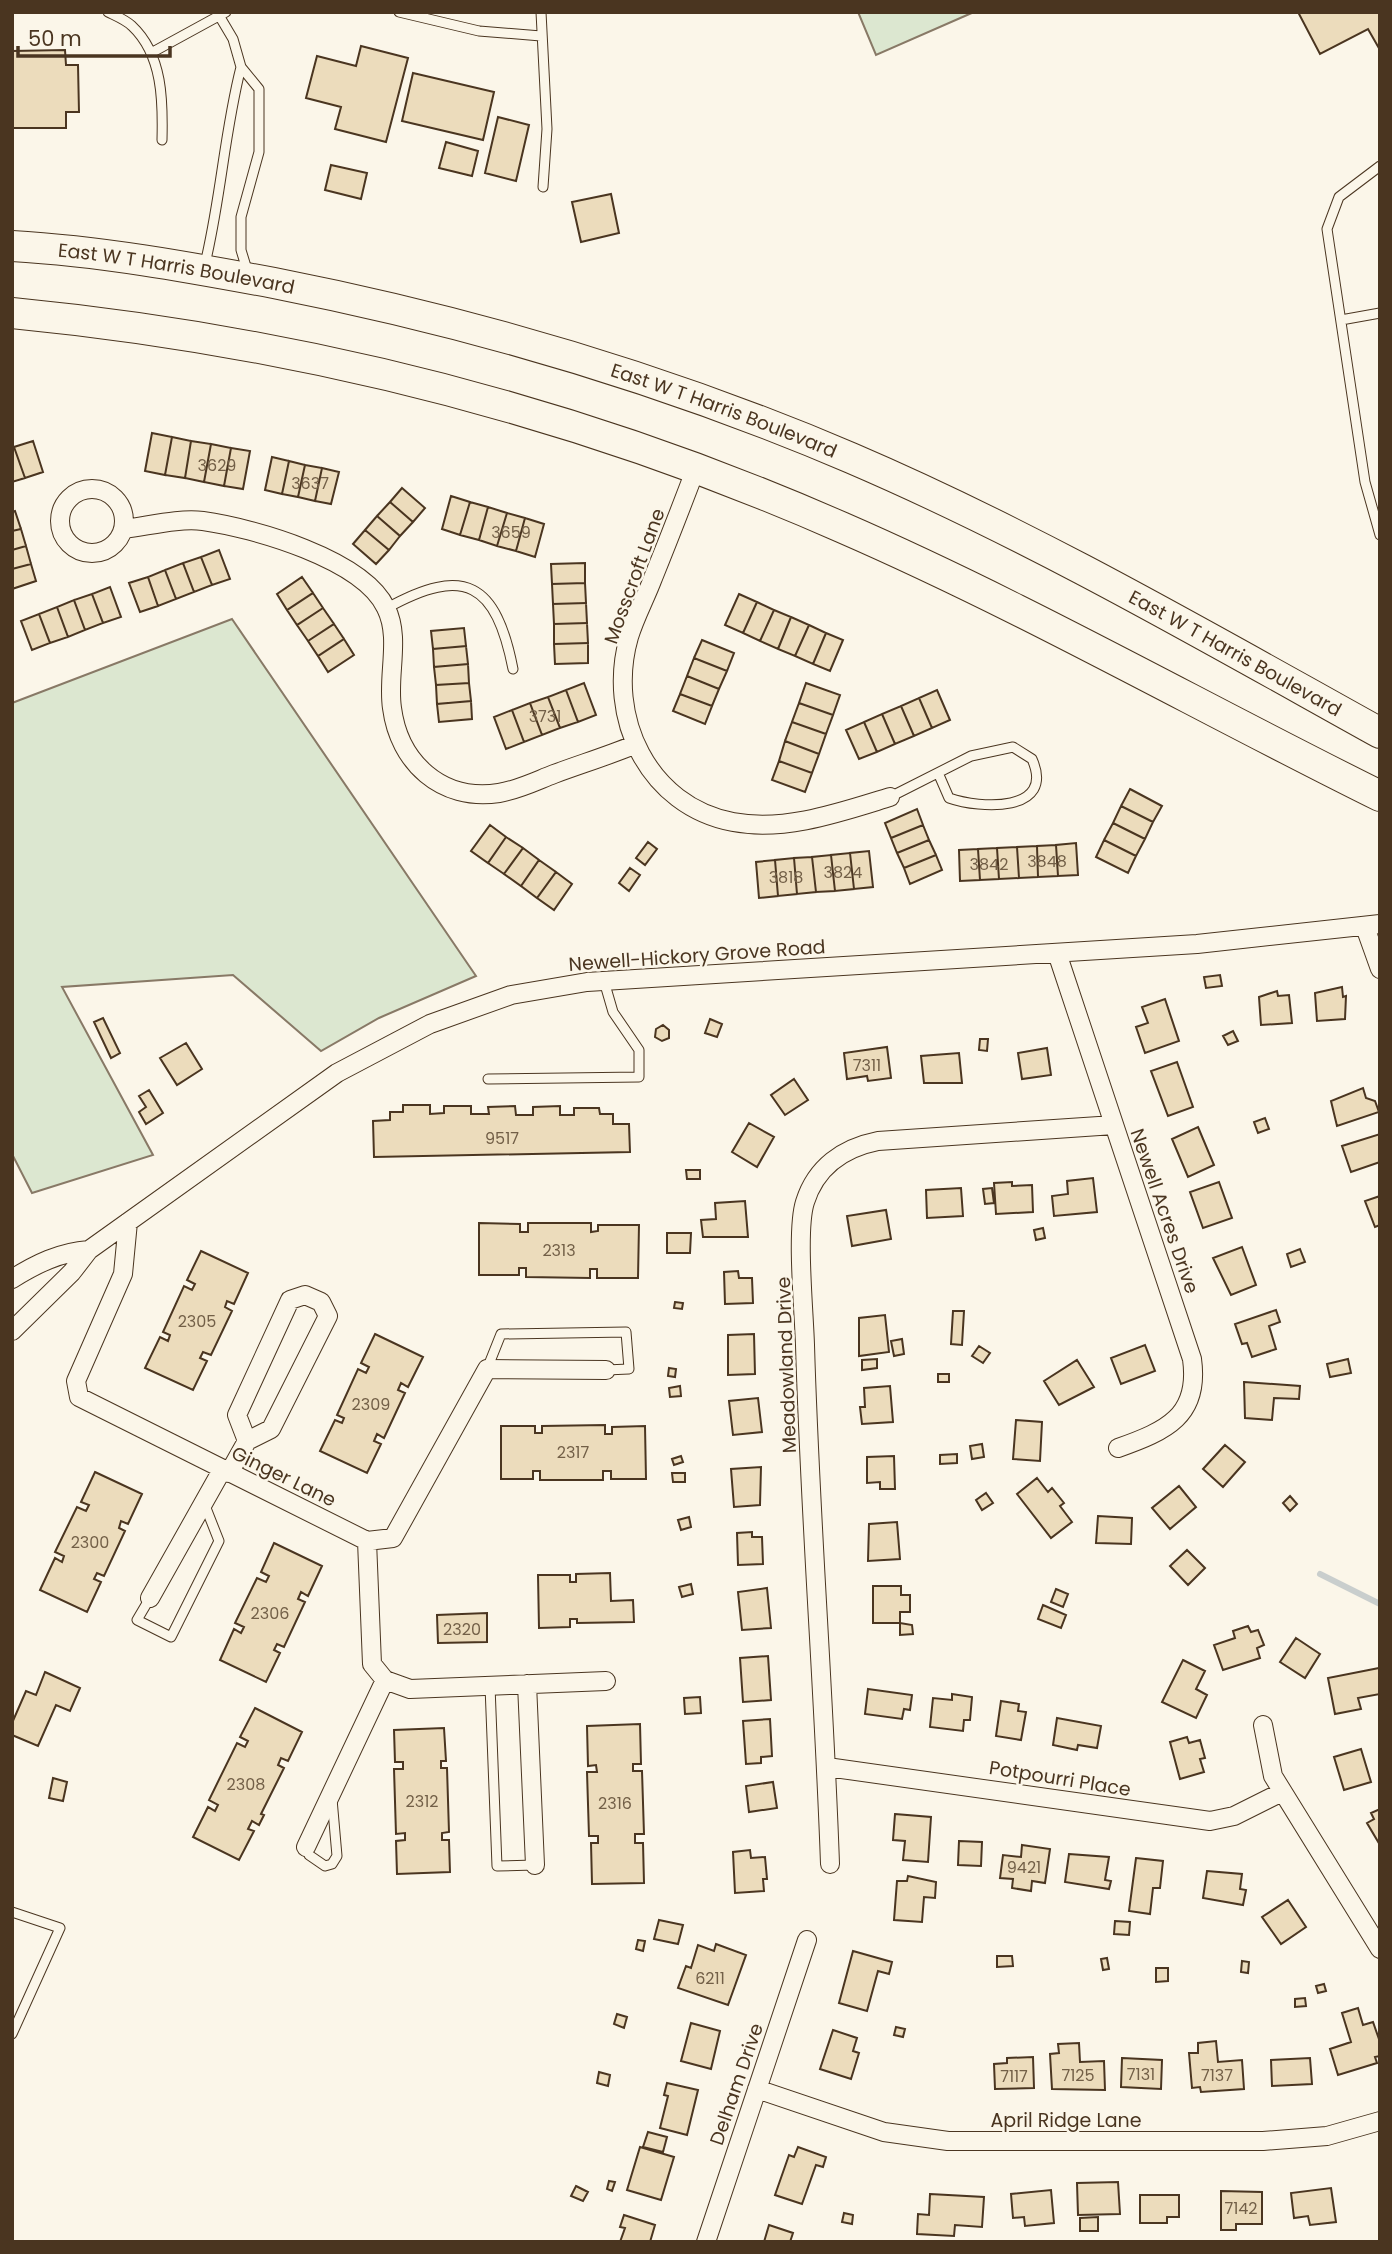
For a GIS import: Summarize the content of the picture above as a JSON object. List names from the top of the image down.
{
  "streets": {
    "main road": ["East W T Harris Boulevard"],
    "street": [
      "Mosscroft Lane",
      "Newell-Hickory Grove Road",
      "Newell Acres Drive",
      "Meadowland Drive",
      "Ginger Lane",
      "Potpourri Place",
      "Delham Drive",
      "April Ridge Lane"
    ]
  },
  "crossings": [
    ["Newell-Hickory Grove Road", "Newell Acres Drive"],
    ["Newell-Hickory Grove Road", "Ginger Lane"],
    ["Newell Acres Drive", "Meadowland Drive"],
    ["Meadowland Drive", "Potpourri Place"],
    ["Delham Drive", "April Ridge Lane"]
  ],
  "house_numbers": [
    "3629",
    "3637",
    "3659",
    "3731",
    "3848",
    "3842",
    "3824",
    "3818",
    "7311",
    "9517",
    "2313",
    "2305",
    "2309",
    "2317",
    "2300",
    "2306",
    "2320",
    "2308",
    "2312",
    "2316",
    "9421",
    "6211",
    "7131",
    "7125",
    "7137",
    "7117",
    "7142"
  ],
  "scale_bar": "50 m"
}
